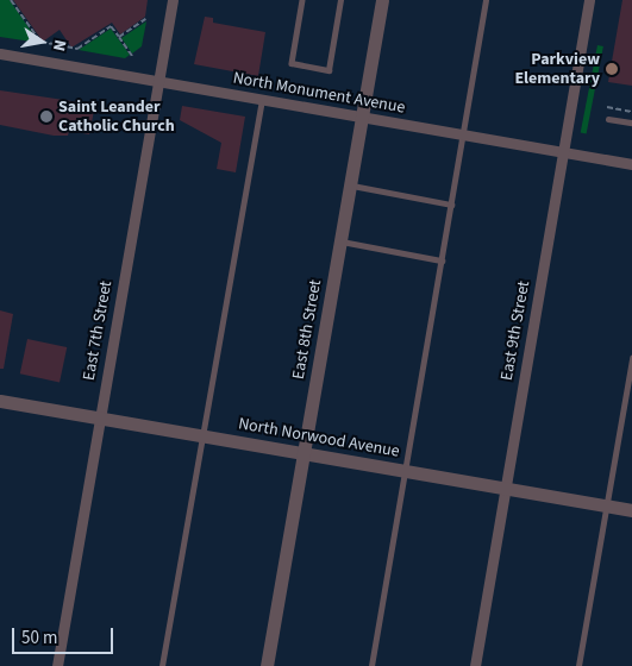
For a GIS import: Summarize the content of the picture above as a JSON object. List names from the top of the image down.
{
  "streets": {
    "street": [
      "North Monument Avenue",
      "East 8th Street",
      "East 7th Street",
      "East 9th Street",
      "North Norwood Avenue"
    ]
  },
  "crossings": [
    ["North Monument Avenue", "East 8th Street"],
    ["North Monument Avenue", "East 7th Street"],
    ["North Monument Avenue", "East 9th Street"],
    ["East 8th Street", "North Norwood Avenue"],
    ["East 7th Street", "North Norwood Avenue"],
    ["East 9th Street", "North Norwood Avenue"]
  ],
  "places": ["Parkview Elementary", "Saint Leander Catholic Church"],
  "scale_bar": "50 m",
  "north": "right"
}
